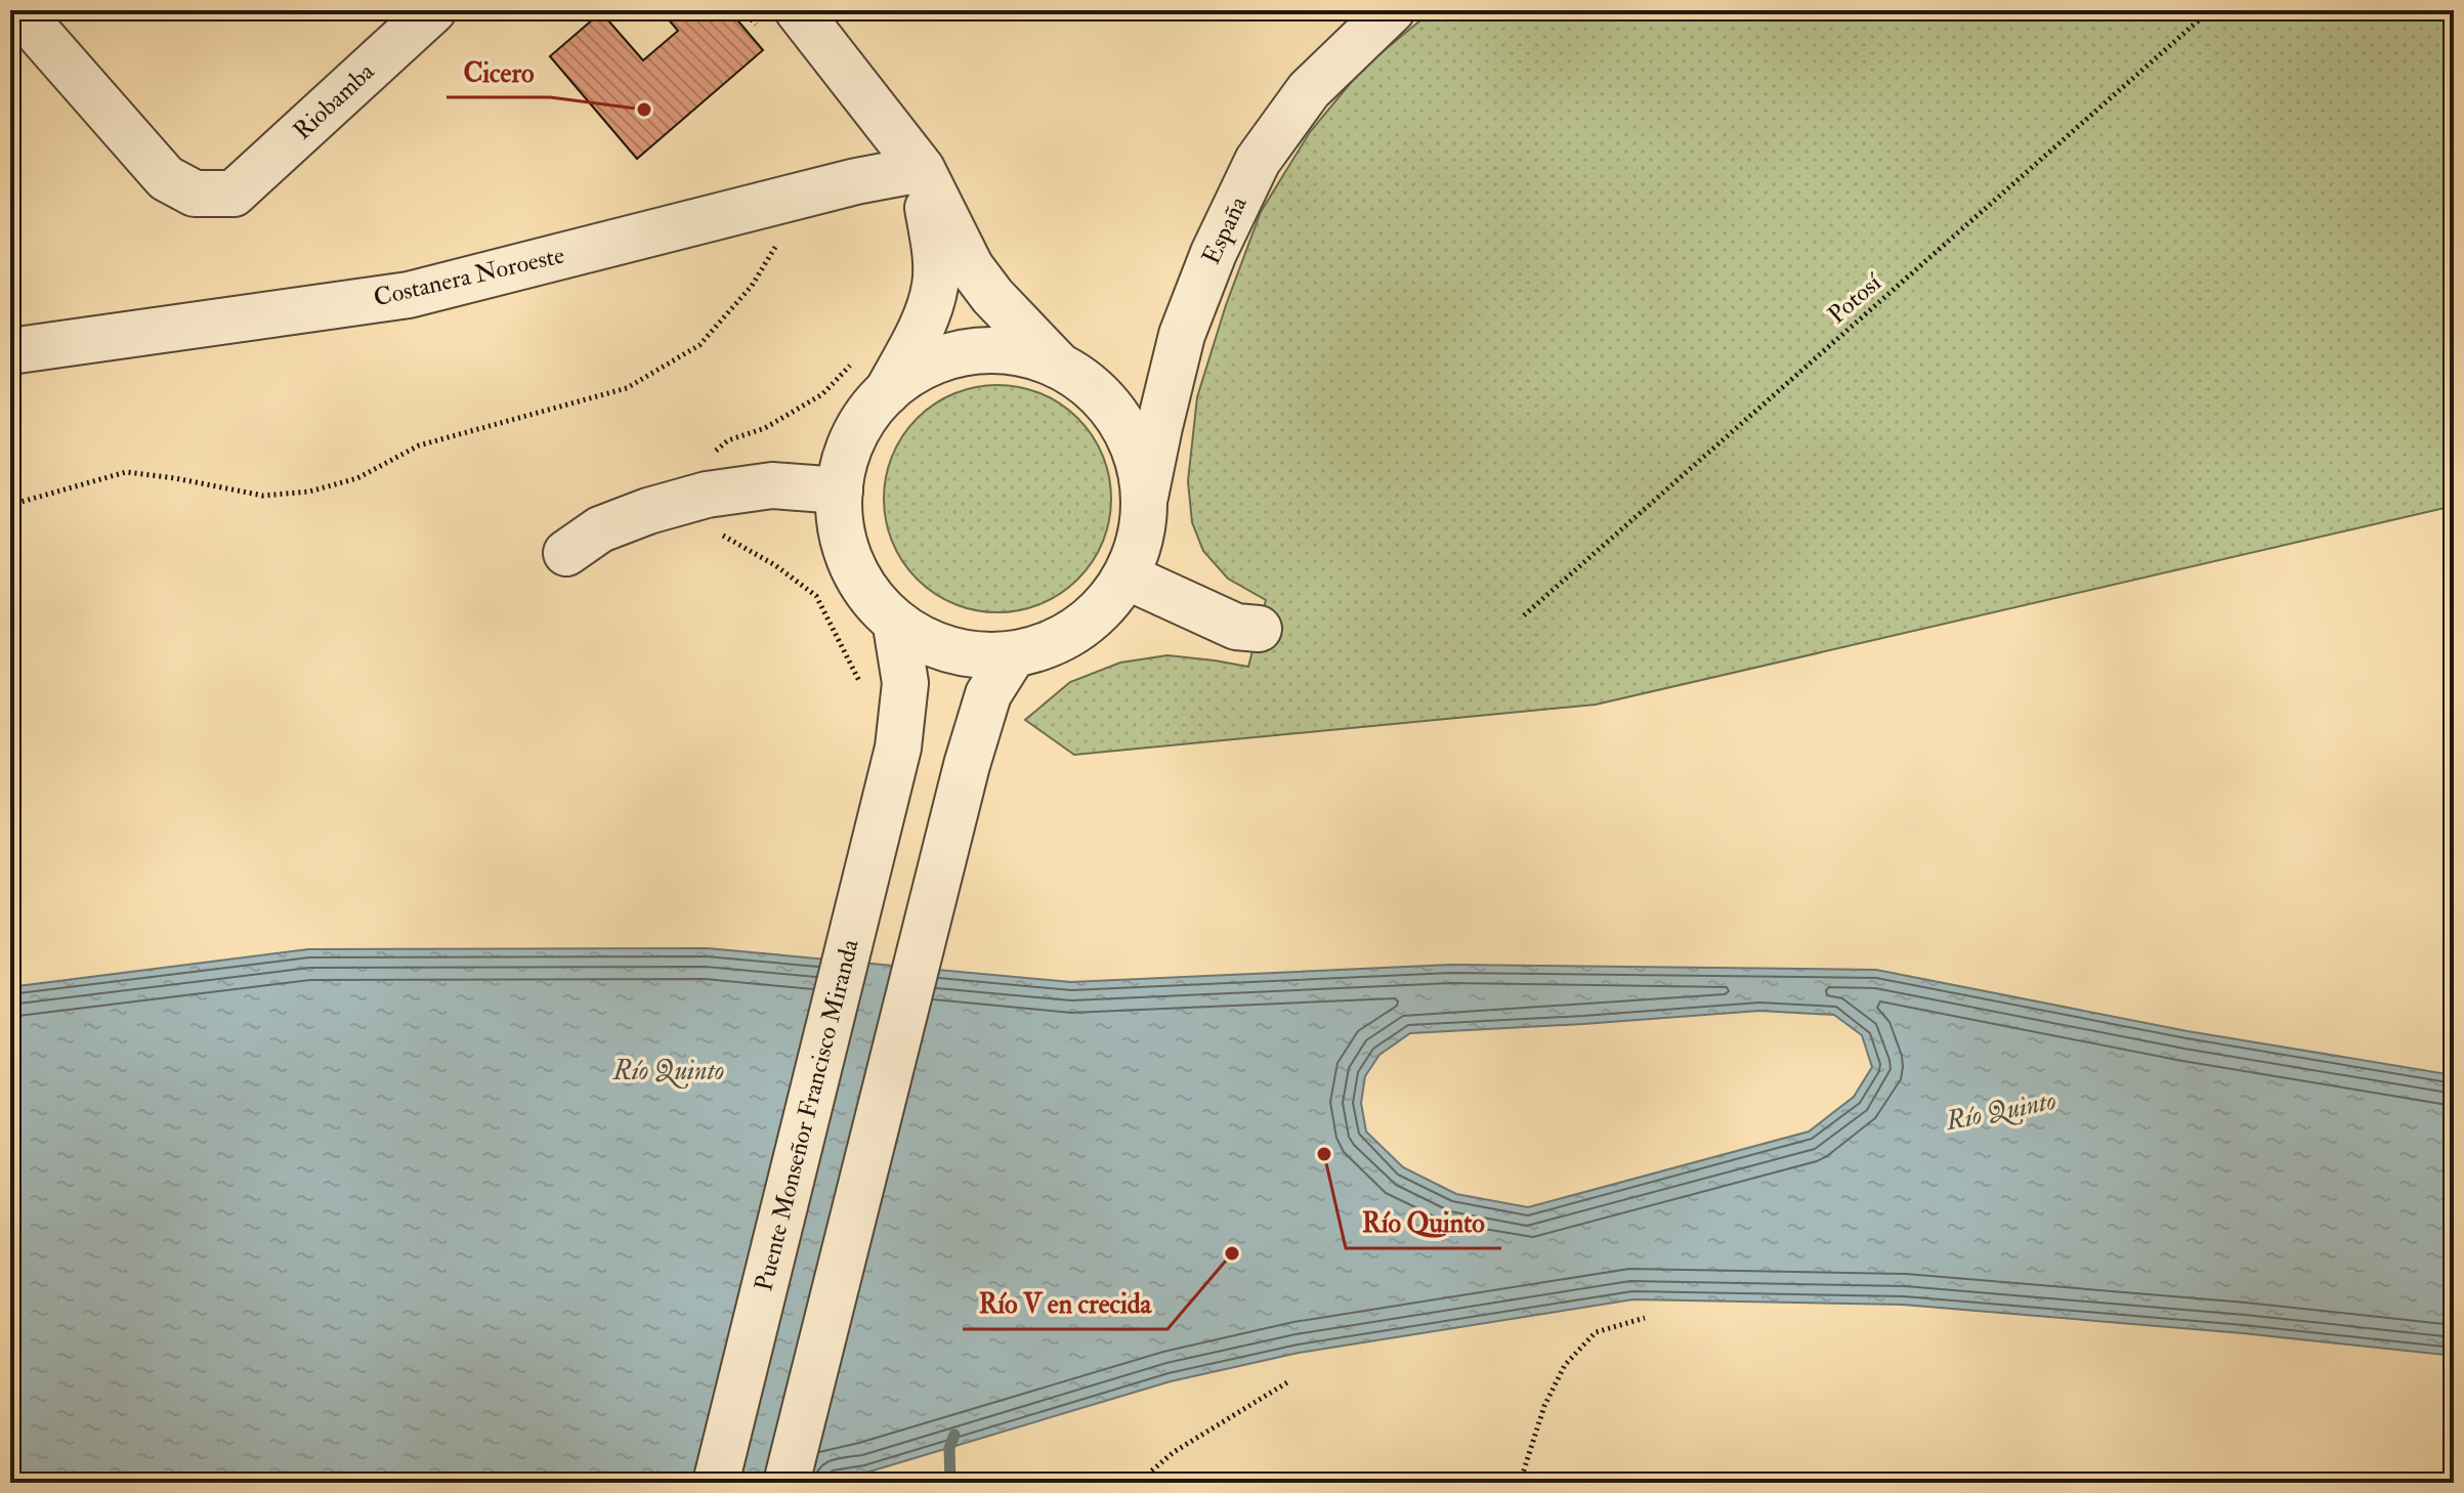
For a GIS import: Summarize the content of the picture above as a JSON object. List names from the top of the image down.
{
  "streets": {
    "street": [
      "Riobamba",
      "España",
      "Costanera Noroeste",
      "Puente Monseñor Francisco Miranda"
    ],
    "path": ["Potosí"]
  },
  "water": ["Río Quinto"],
  "places": ["Cicero", "Río Quinto", "Río V en crecida"]
}
